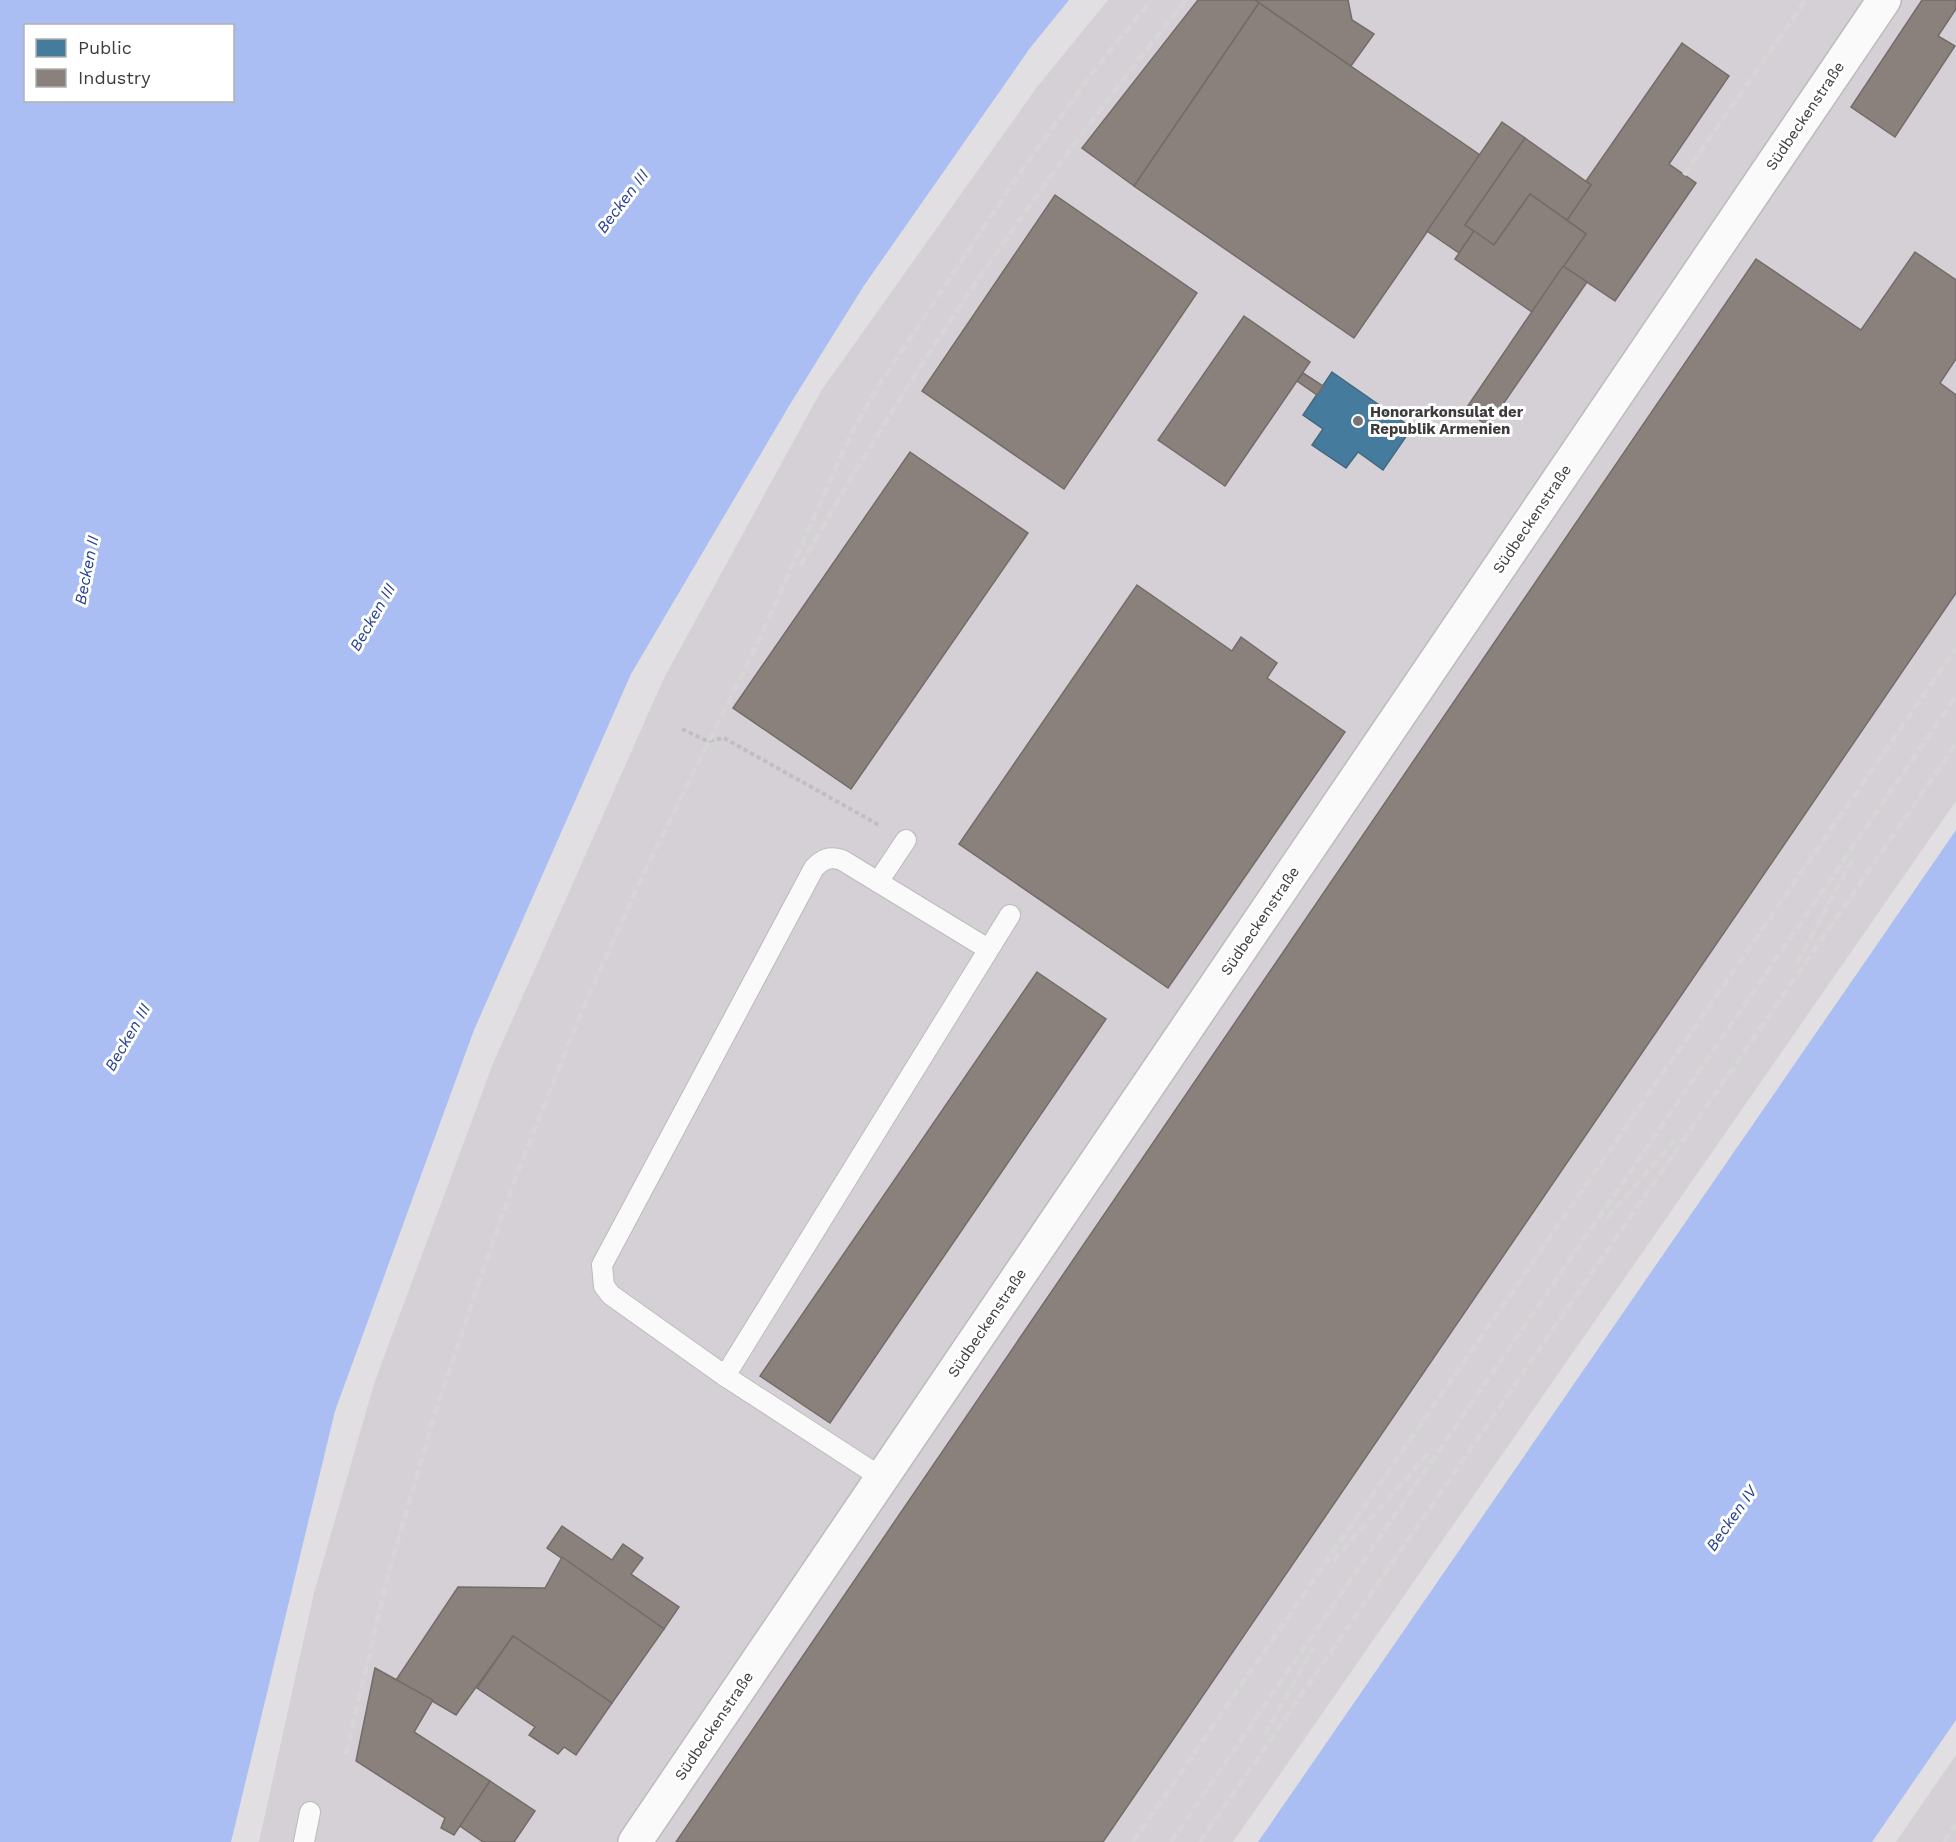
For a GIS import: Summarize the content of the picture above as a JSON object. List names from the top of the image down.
{
  "streets": {
    "street": ["Südbeckenstraße"]
  },
  "water": ["Becken III", "Becken II", "Becken IV"],
  "places": ["Honorarkonsulat der Republik Armenien"],
  "legend": ["Public", "Industry"]
}
